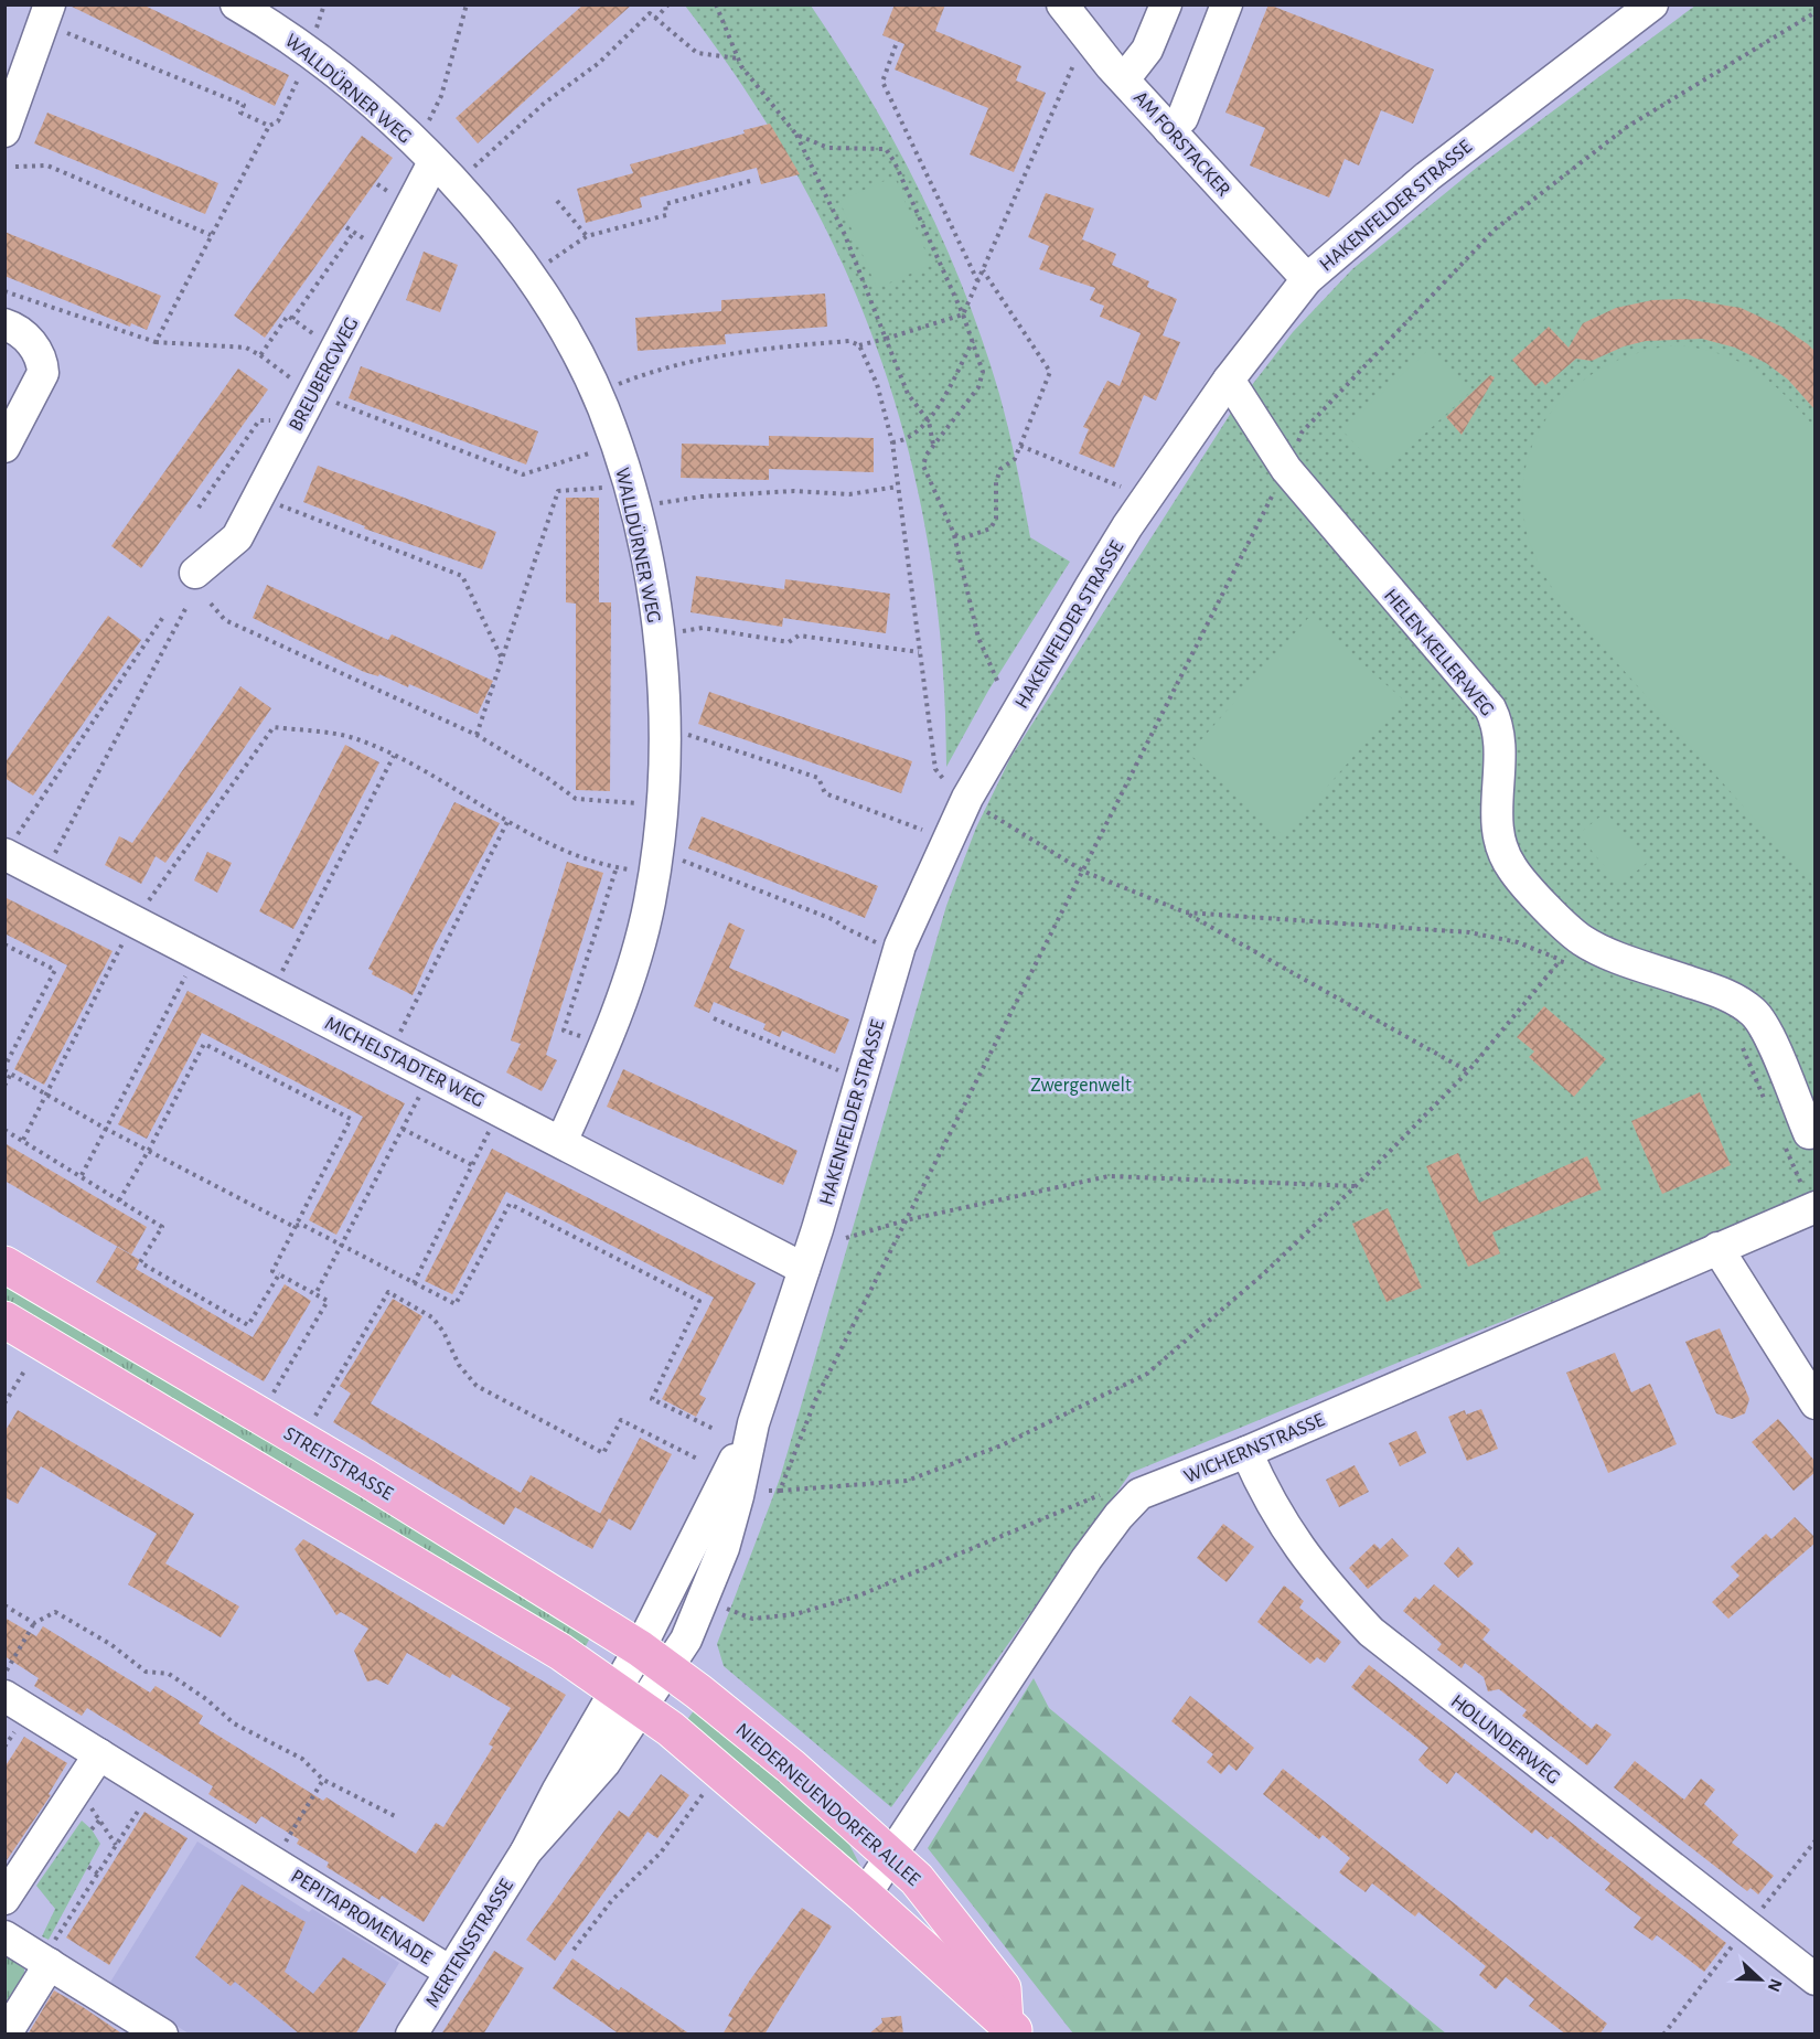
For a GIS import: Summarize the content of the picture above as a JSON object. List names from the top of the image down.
{
  "streets": {
    "main road": ["STREITSTRASSE", "NIEDERNEUENDORFER ALLEE"],
    "street": [
      "WALLDÜRNER WEG",
      "AM FORSTACKER",
      "HAKENFELDER STRASSE",
      "BREUBERGWEG",
      "HELEN-KELLER-WEG",
      "MICHELSTADTER WEG",
      "WICHERNSTRASSE",
      "HOLUNDERWEG",
      "PEPITAPROMENADE",
      "MERTENSSTRASSE"
    ]
  },
  "crossings": [
    ["WALLDÜRNER WEG", "BREUBERGWEG"],
    ["WALLDÜRNER WEG", "MICHELSTADTER WEG"],
    ["AM FORSTACKER", "HAKENFELDER STRASSE"],
    ["HAKENFELDER STRASSE", "HELEN-KELLER-WEG"],
    ["HAKENFELDER STRASSE", "MICHELSTADTER WEG"],
    ["HAKENFELDER STRASSE", "STREITSTRASSE"],
    ["HAKENFELDER STRASSE", "NIEDERNEUENDORFER ALLEE"],
    ["HAKENFELDER STRASSE", "MERTENSSTRASSE"],
    ["WICHERNSTRASSE", "HOLUNDERWEG"],
    ["WICHERNSTRASSE", "NIEDERNEUENDORFER ALLEE"],
    ["STREITSTRASSE", "NIEDERNEUENDORFER ALLEE"],
    ["NIEDERNEUENDORFER ALLEE", "MERTENSSTRASSE"],
    ["PEPITAPROMENADE", "MERTENSSTRASSE"]
  ],
  "parks": ["Zwergenwelt"],
  "north": "right"
}
